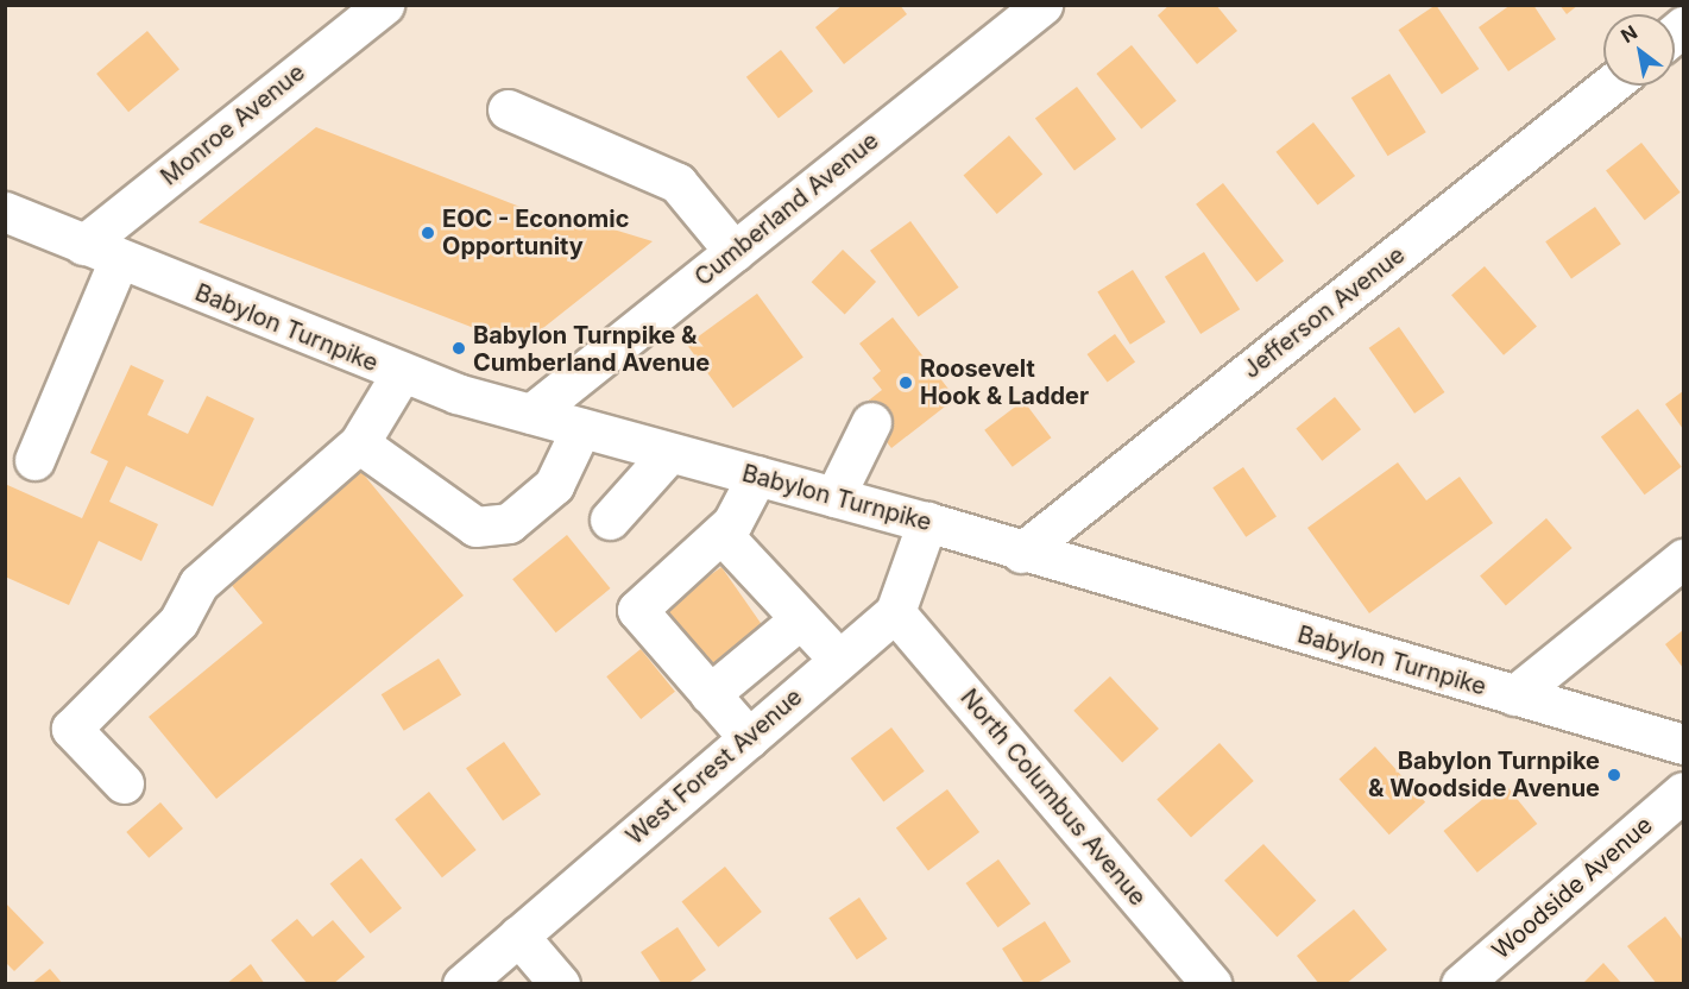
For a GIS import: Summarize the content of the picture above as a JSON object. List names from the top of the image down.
{
  "streets": {
    "street": [
      "Monroe Avenue",
      "Cumberland Avenue",
      "Jefferson Avenue",
      "Babylon Turnpike",
      "West Forest Avenue",
      "North Columbus Avenue",
      "Woodside Avenue"
    ]
  },
  "crossings": [
    ["Monroe Avenue", "Babylon Turnpike"],
    ["Cumberland Avenue", "Babylon Turnpike"],
    ["Jefferson Avenue", "Babylon Turnpike"],
    ["West Forest Avenue", "North Columbus Avenue"]
  ],
  "places": [
    "EOC - Economic Opportunity",
    "Babylon Turnpike & Cumberland Avenue",
    "Roosevelt Hook & Ladder",
    "Babylon Turnpike & Woodside Avenue"
  ],
  "north": "top left"
}
